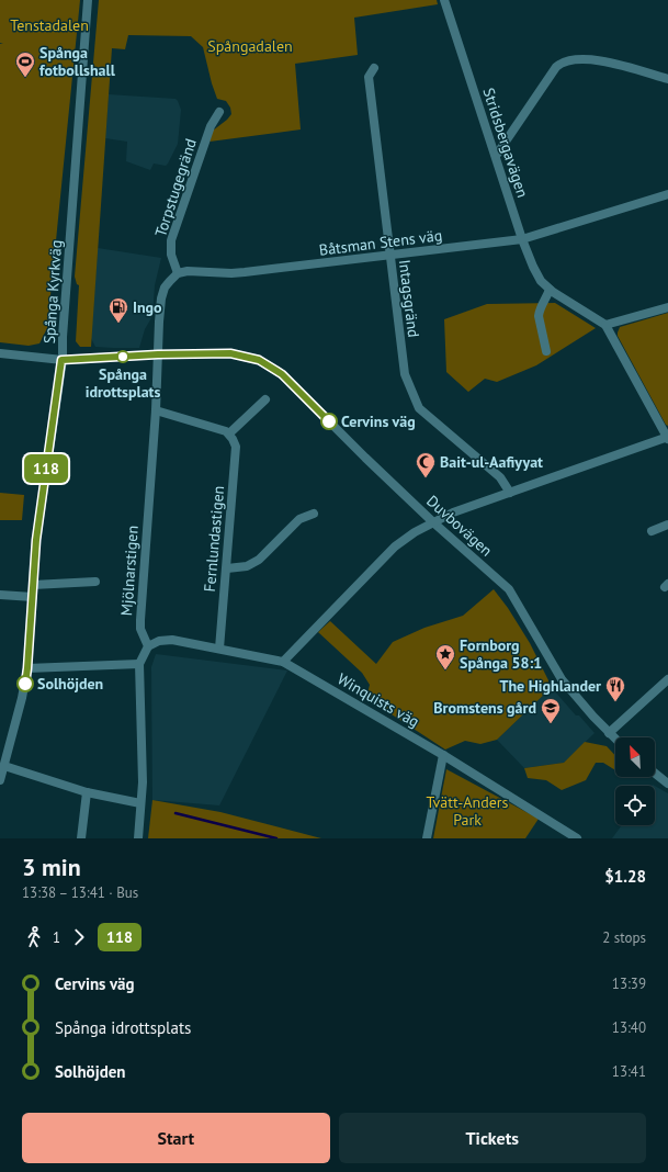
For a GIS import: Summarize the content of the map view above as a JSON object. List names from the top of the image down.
{
  "streets": {
    "street": [
      "Stridsbergavägen",
      "Torpstugegränd",
      "Båtsman Stens väg",
      "Spånga Kyrkväg",
      "Intagsgränd",
      "Duvbovägen",
      "Fernlundastigen",
      "Mjölnarstigen",
      "Winquists väg"
    ]
  },
  "crossings": [
    ["Stridsbergavägen", "Båtsman Stens väg"],
    ["Torpstugegränd", "Båtsman Stens väg"],
    ["Båtsman Stens väg", "Intagsgränd"],
    ["Spånga Kyrkväg", "Duvbovägen"],
    ["Duvbovägen", "Mjölnarstigen"],
    ["Fernlundastigen", "Winquists väg"],
    ["Mjölnarstigen", "Winquists väg"]
  ],
  "parks": ["Tenstadalen", "Spångadalen", "Tvätt-Anders Park"],
  "places": {
    "sports": ["Spånga fotbollshall"],
    "fuel station": ["Ingo"],
    "other": ["Spånga idrottsplats", "Cervins väg", "Solhöjden"],
    "mosque": ["Bait-ul-Aafiyyat"],
    "place": ["Fornborg Spånga 58:1"],
    "restaurant": ["The Highlander"],
    "school or university": ["Bromstens gård"]
  },
  "lines": ["bus line 118"],
  "north": "top left",
  "page": {
    "on_map": "118",
    "heading": ["3 min", "13:38 – 13:41 · Bus", "$1.28"],
    "legs": ["1", "118", "2 stops"],
    "list": [
      {
        "name": "Cervins väg",
        "value": "13:39"
      },
      {
        "name": "Spånga idrottsplats",
        "value": "13:40"
      },
      {
        "name": "Solhöjden",
        "value": "13:41"
      }
    ],
    "buttons": ["Start", "Tickets"]
  }
}
